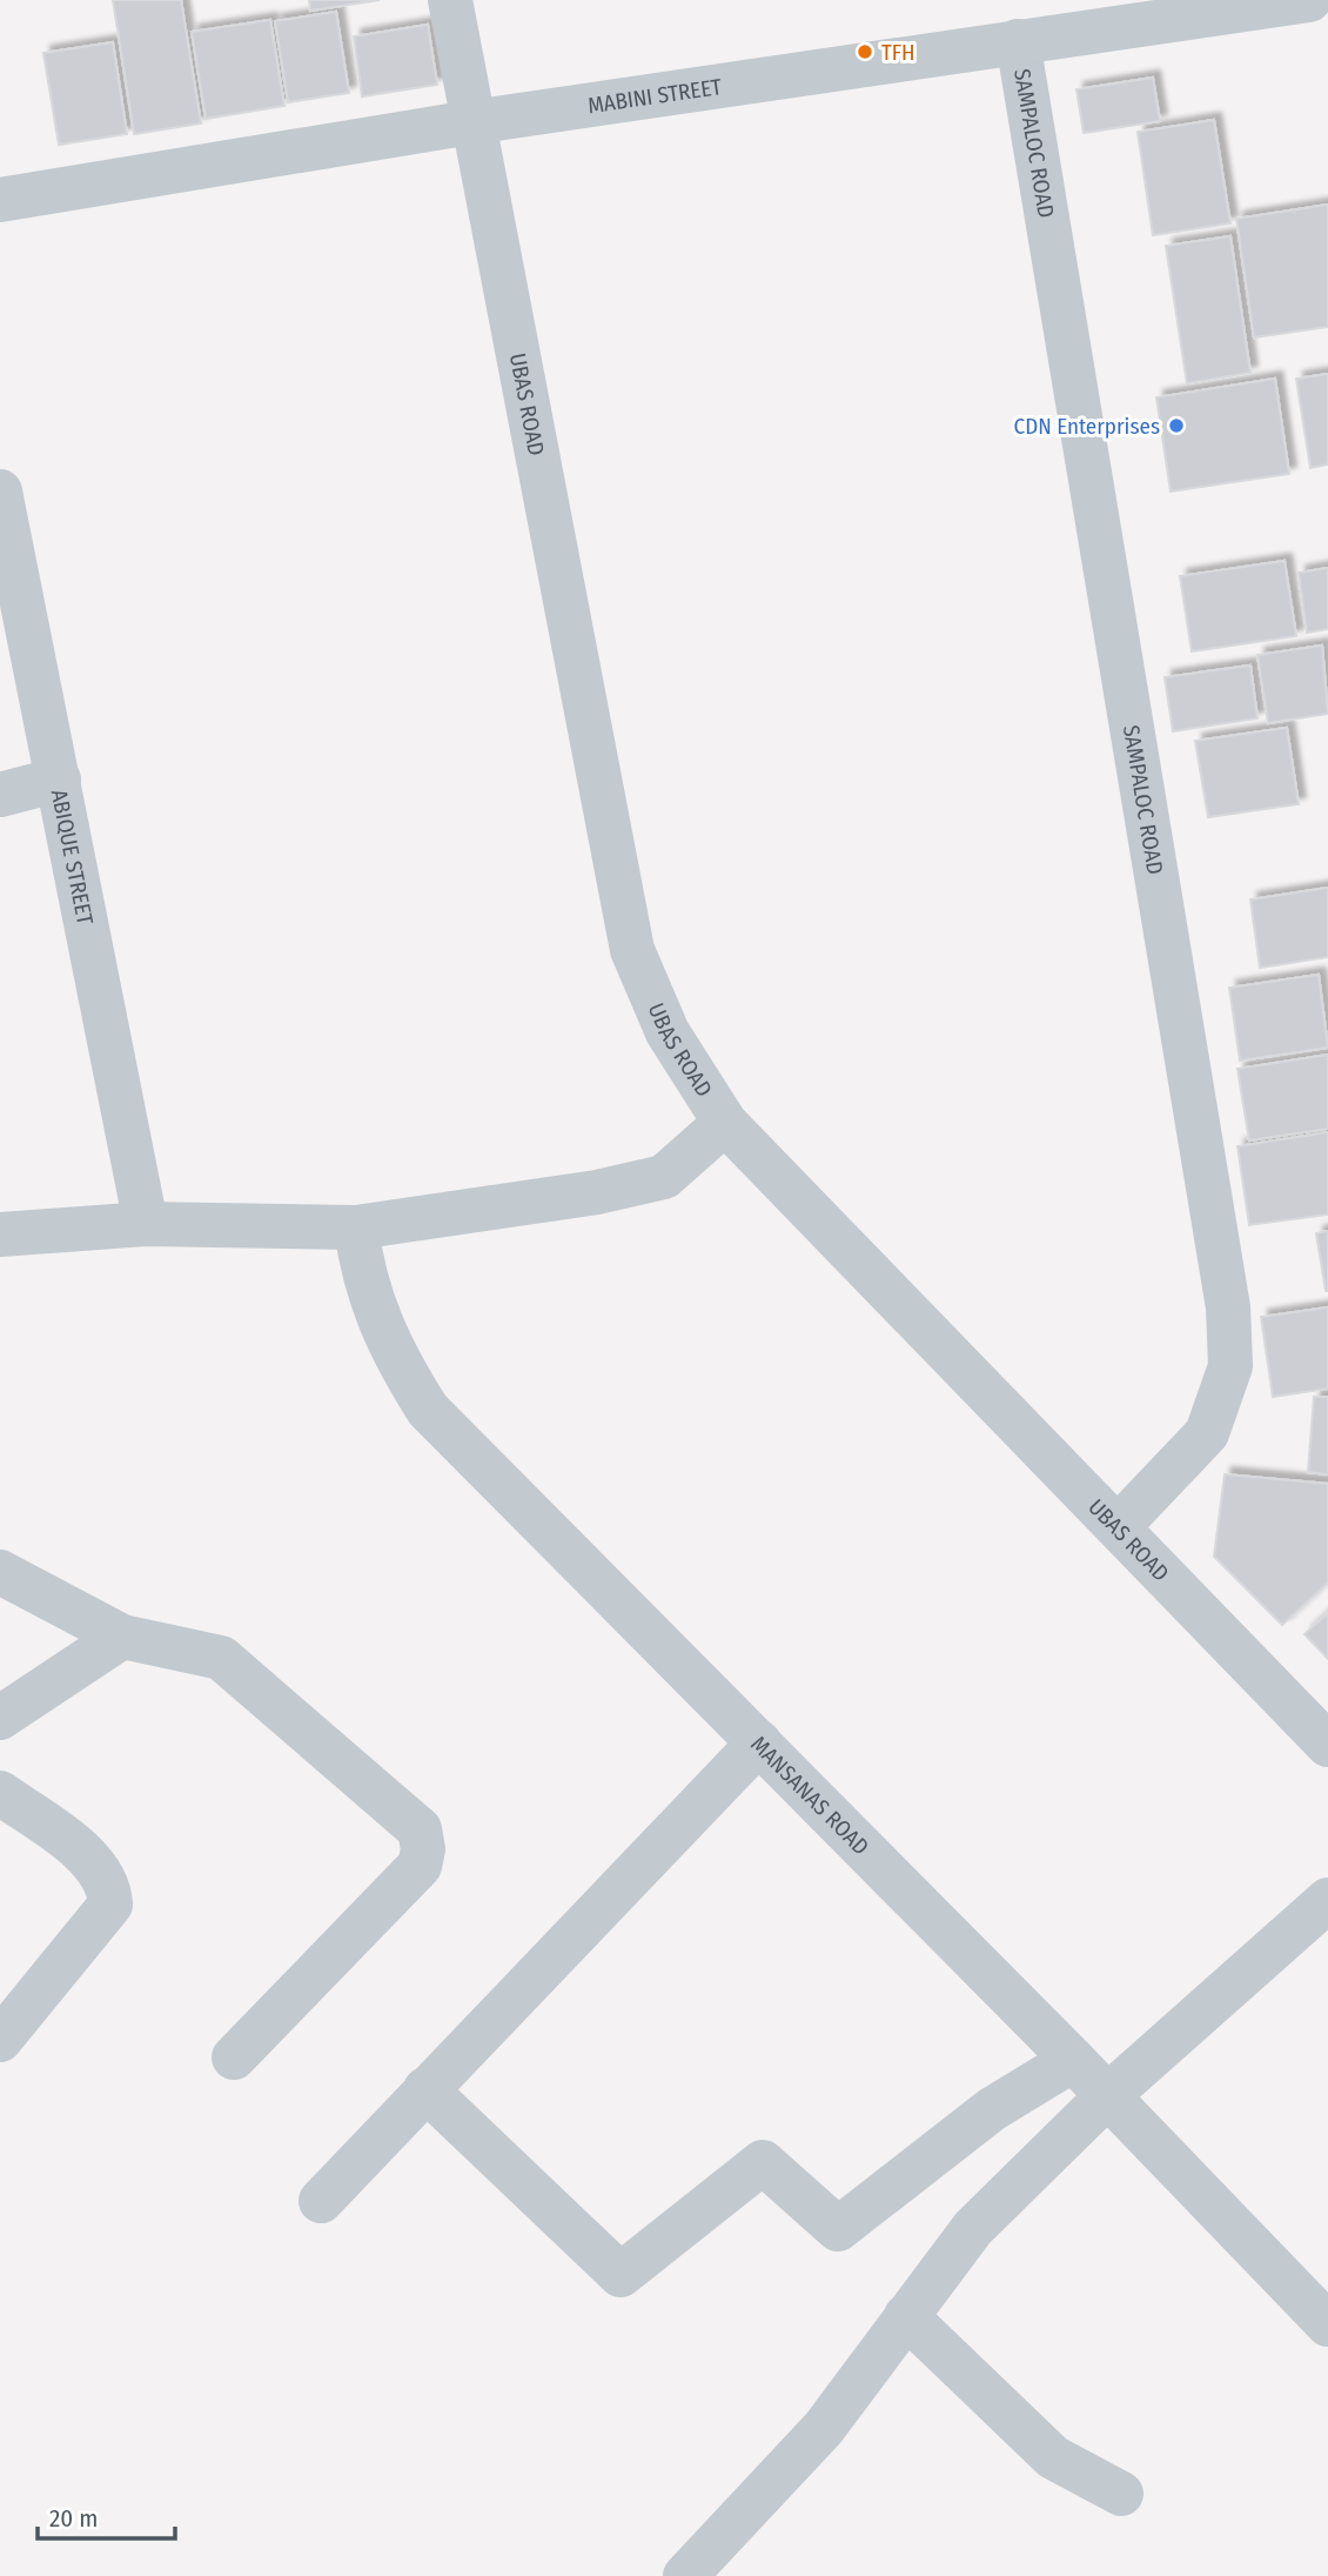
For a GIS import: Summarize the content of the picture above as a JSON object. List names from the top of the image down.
{
  "streets": {
    "street": [
      "MABINI STREET",
      "SAMPALOC ROAD",
      "UBAS ROAD",
      "ABIQUE STREET",
      "MANSANAS ROAD"
    ]
  },
  "crossings": [
    ["MABINI STREET", "SAMPALOC ROAD"],
    ["MABINI STREET", "UBAS ROAD"],
    ["SAMPALOC ROAD", "UBAS ROAD"]
  ],
  "places": ["TFH", "CDN Enterprises"],
  "scale_bar": "20 m"
}
